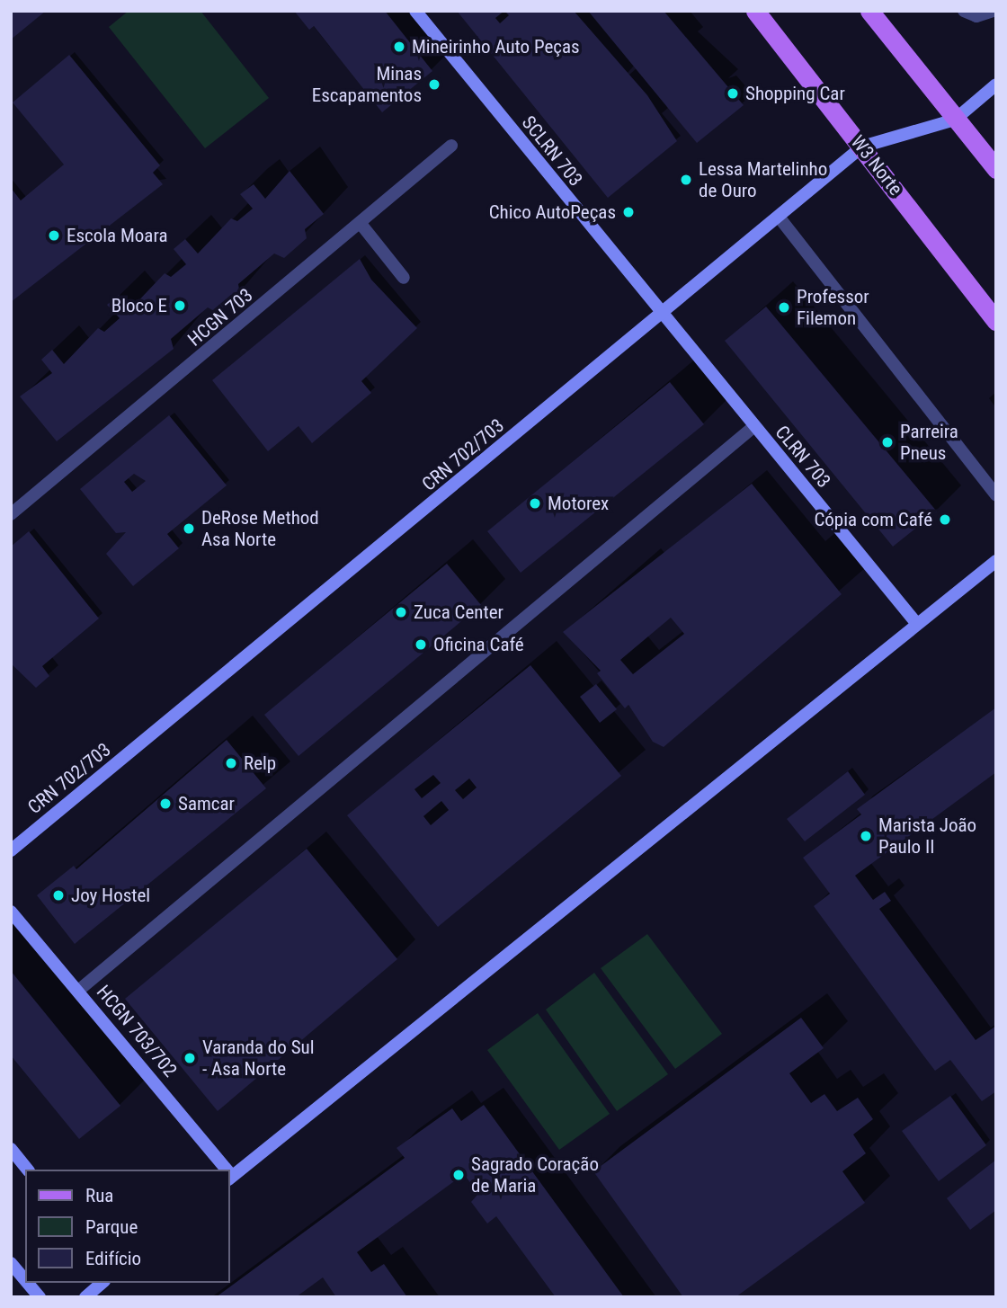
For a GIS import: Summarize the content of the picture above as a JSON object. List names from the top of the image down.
{
  "streets": {
    "main road": ["W3 Norte"],
    "street": [
      "SCLRN 703",
      "HCGN 703",
      "CRN 702/703",
      "CLRN 703",
      "HCGN 703/702"
    ]
  },
  "crossings": [
    ["SCLRN 703", "CRN 702/703"],
    ["SCLRN 703", "CLRN 703"],
    ["W3 Norte", "CRN 702/703"],
    ["CRN 702/703", "CLRN 703"]
  ],
  "places": [
    "Mineirinho Auto Peças",
    "Minas Escapamentos",
    "Shopping Car",
    "Lessa Martelinho de Ouro",
    "Chico AutoPeças",
    "Escola Moara",
    "Bloco E",
    "Professor Filemon",
    "Parreira Pneus",
    "Motorex",
    "Cópia com Café",
    "DeRose Method Asa Norte",
    "Zuca Center",
    "Oficina Café",
    "Relp",
    "Samcar",
    "Marista João Paulo II",
    "Joy Hostel",
    "Varanda do Sul - Asa Norte",
    "Sagrado Coração de Maria"
  ],
  "legend": ["Rua", "Parque", "Edifício"]
}
